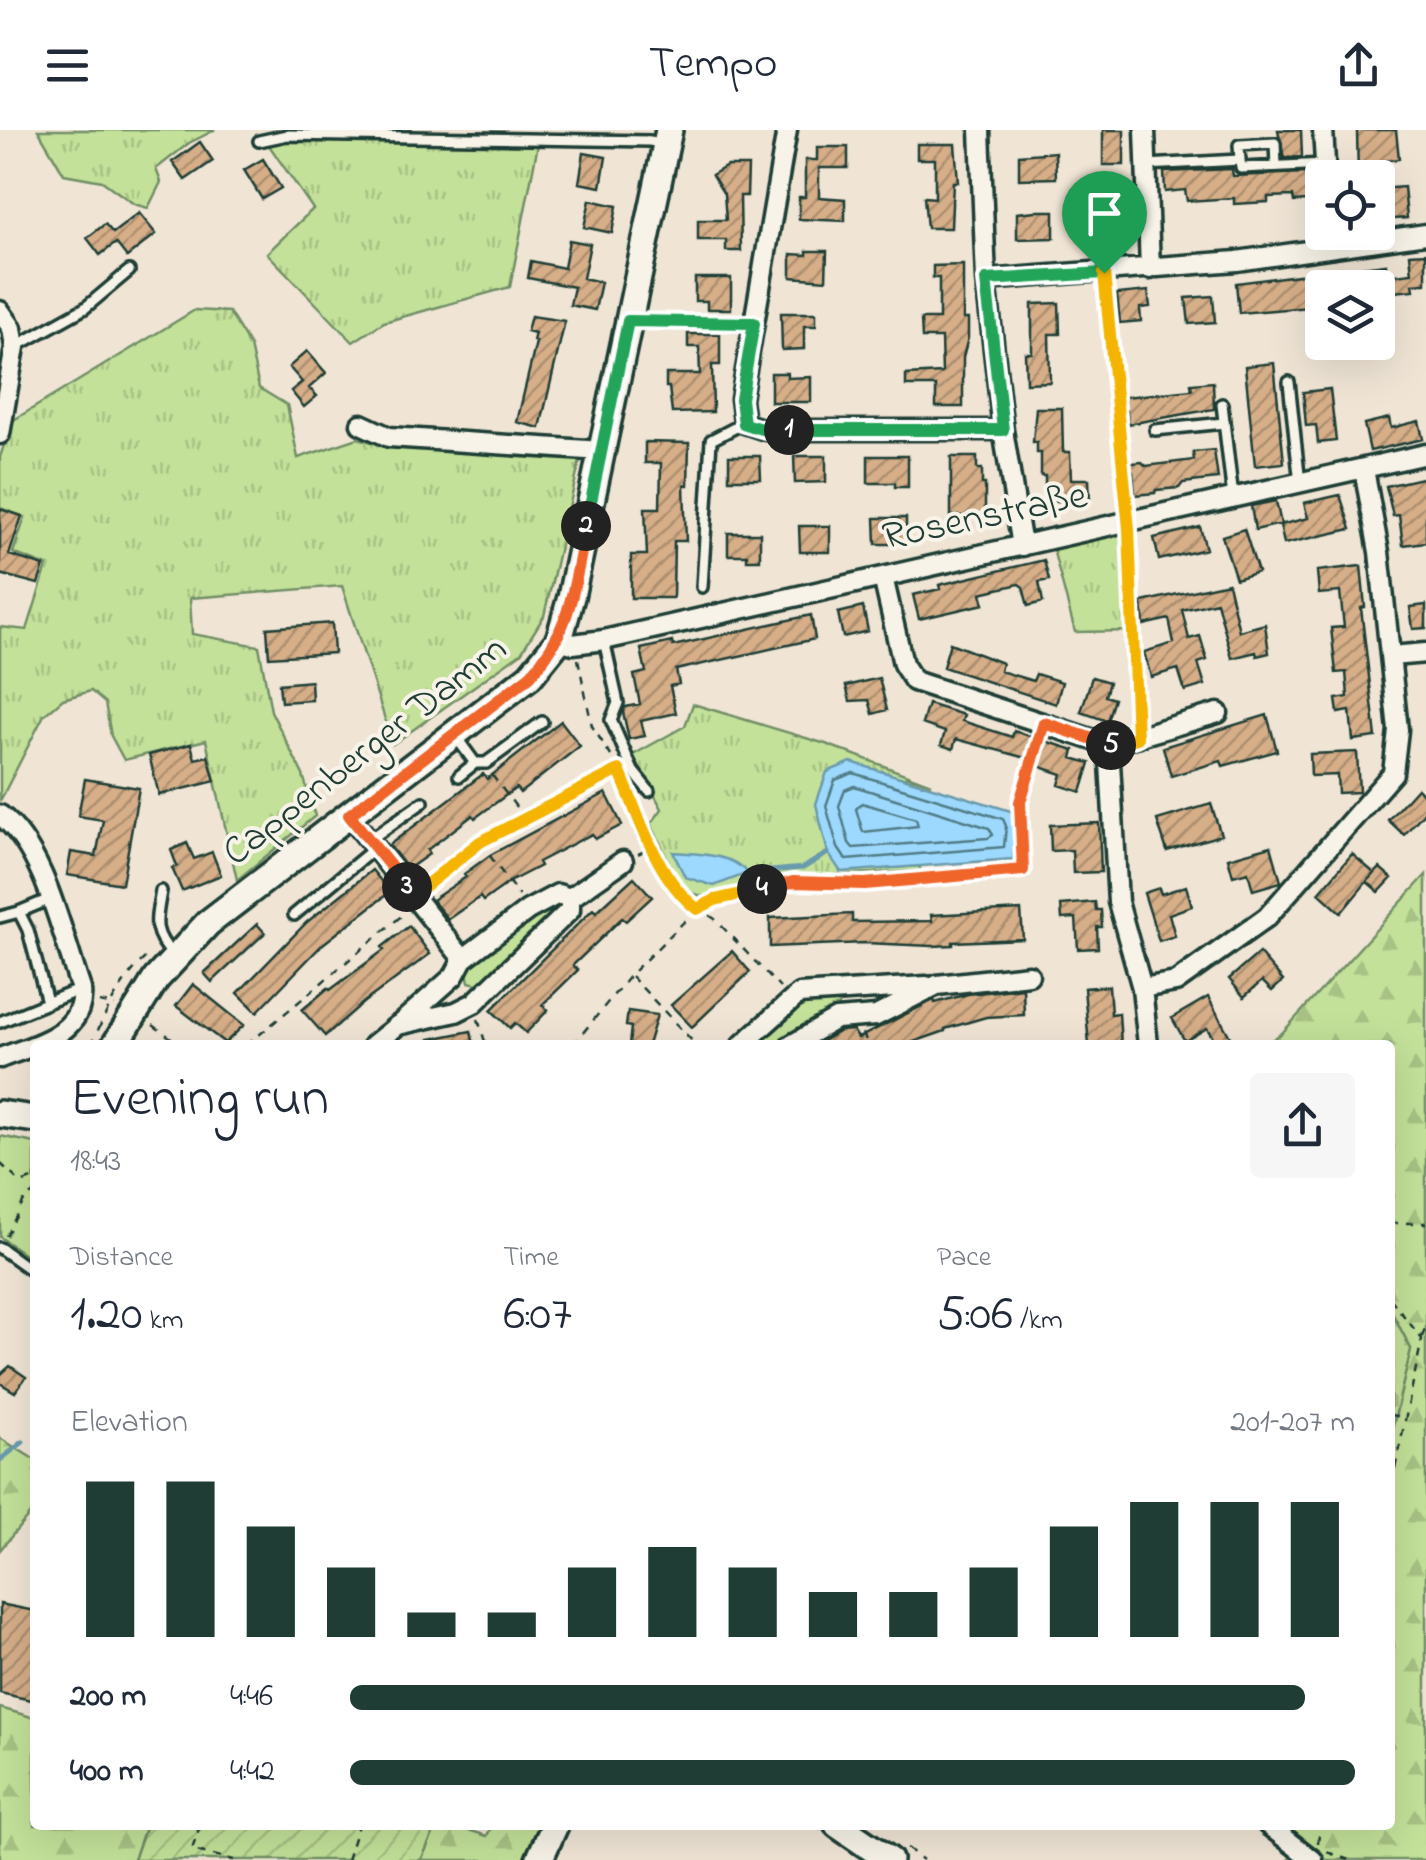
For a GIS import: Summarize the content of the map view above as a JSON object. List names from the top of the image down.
{
  "streets": {
    "main road": ["Cappenberger Damm"],
    "street": ["Rosenstraße"]
  },
  "crossings": [
    ["Rosenstraße", "Cappenberger Damm"]
  ],
  "page": {
    "header": "Tempo",
    "pins": [
      "1",
      "2",
      "5",
      "3",
      "4"
    ],
    "heading": ["Evening run", "18:43"],
    "stats": [
      ["Distance", "1.20 km"],
      ["Time", "6:07"],
      ["Pace", "5:06 /km"]
    ],
    "chart": ["Elevation", "201–207 m"],
    "list": [
      {
        "name": "200 m",
        "note": "4:46"
      },
      {
        "name": "400 m",
        "note": "4:42"
      }
    ]
  }
}
